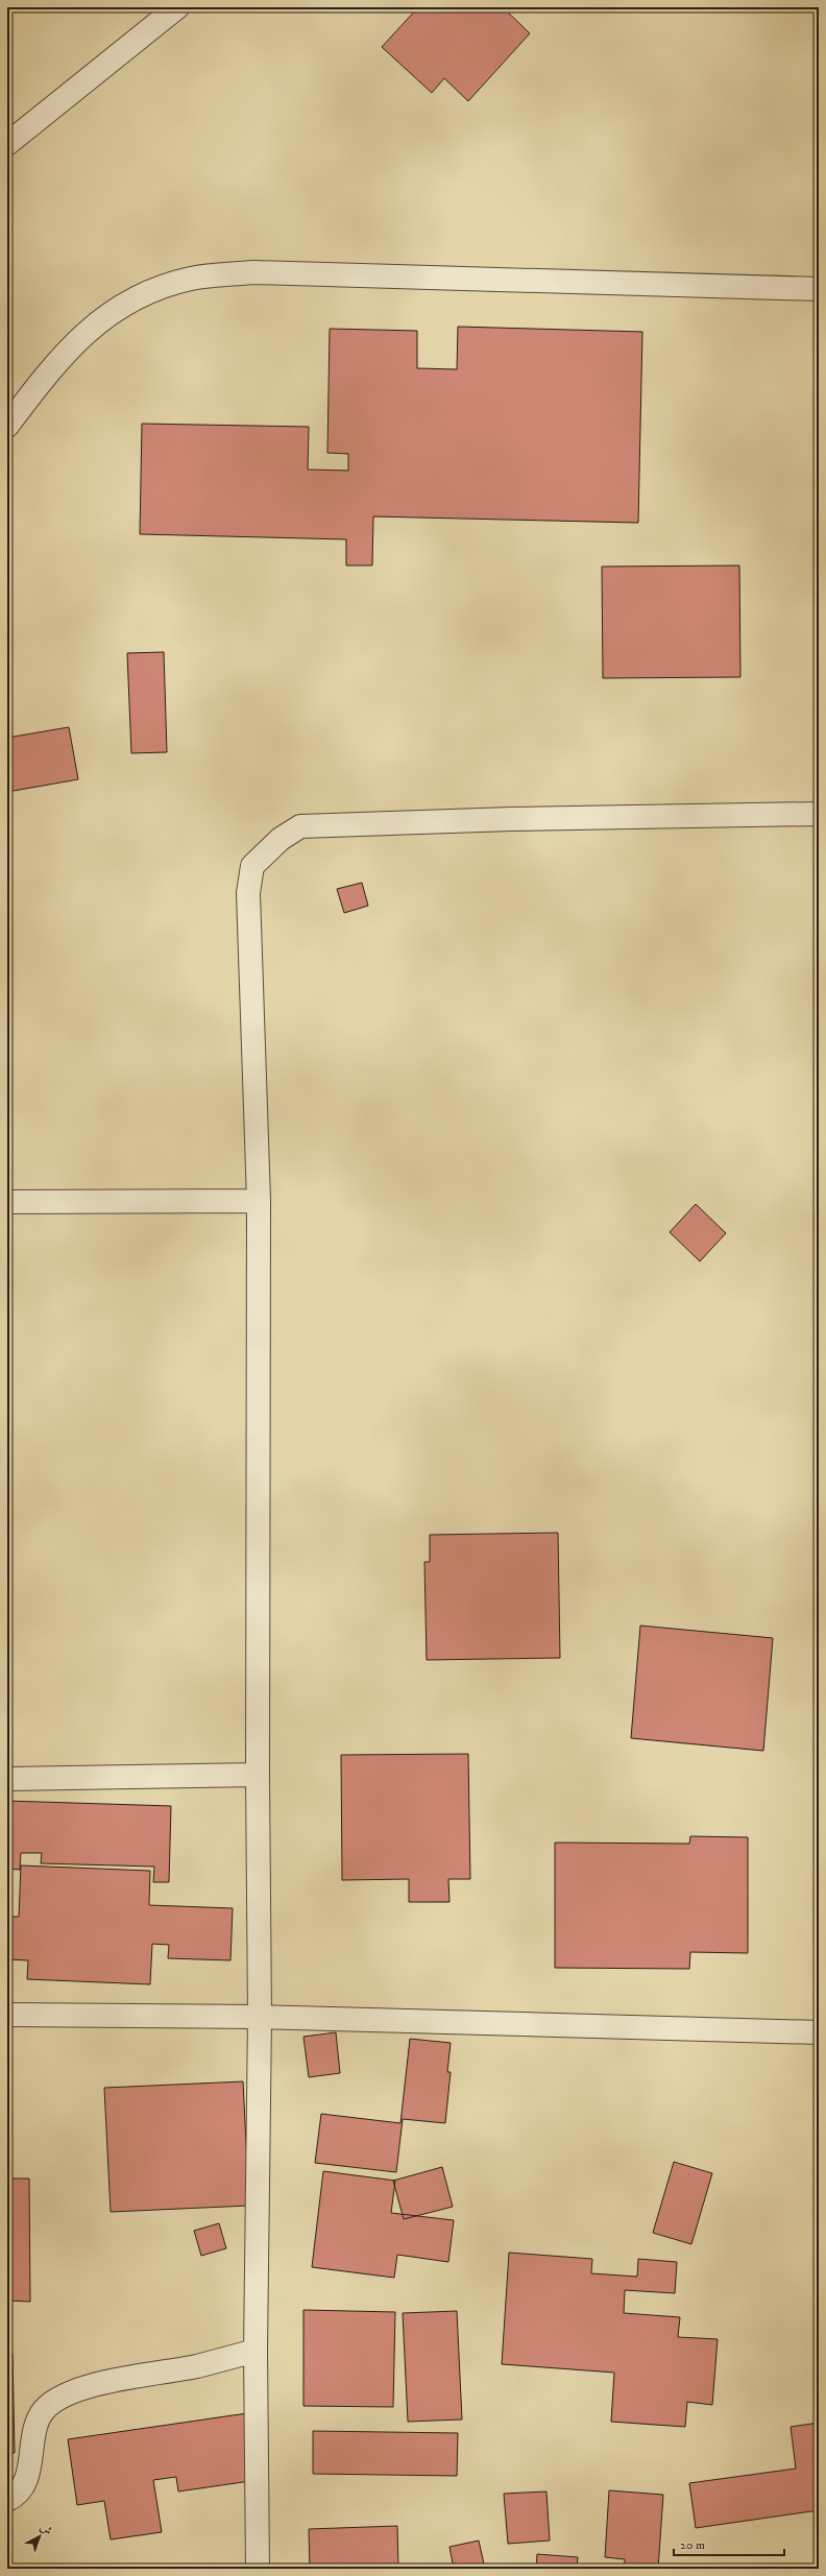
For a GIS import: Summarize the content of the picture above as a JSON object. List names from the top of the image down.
{
  "scale_bar": "20 m",
  "north": "top right"
}
